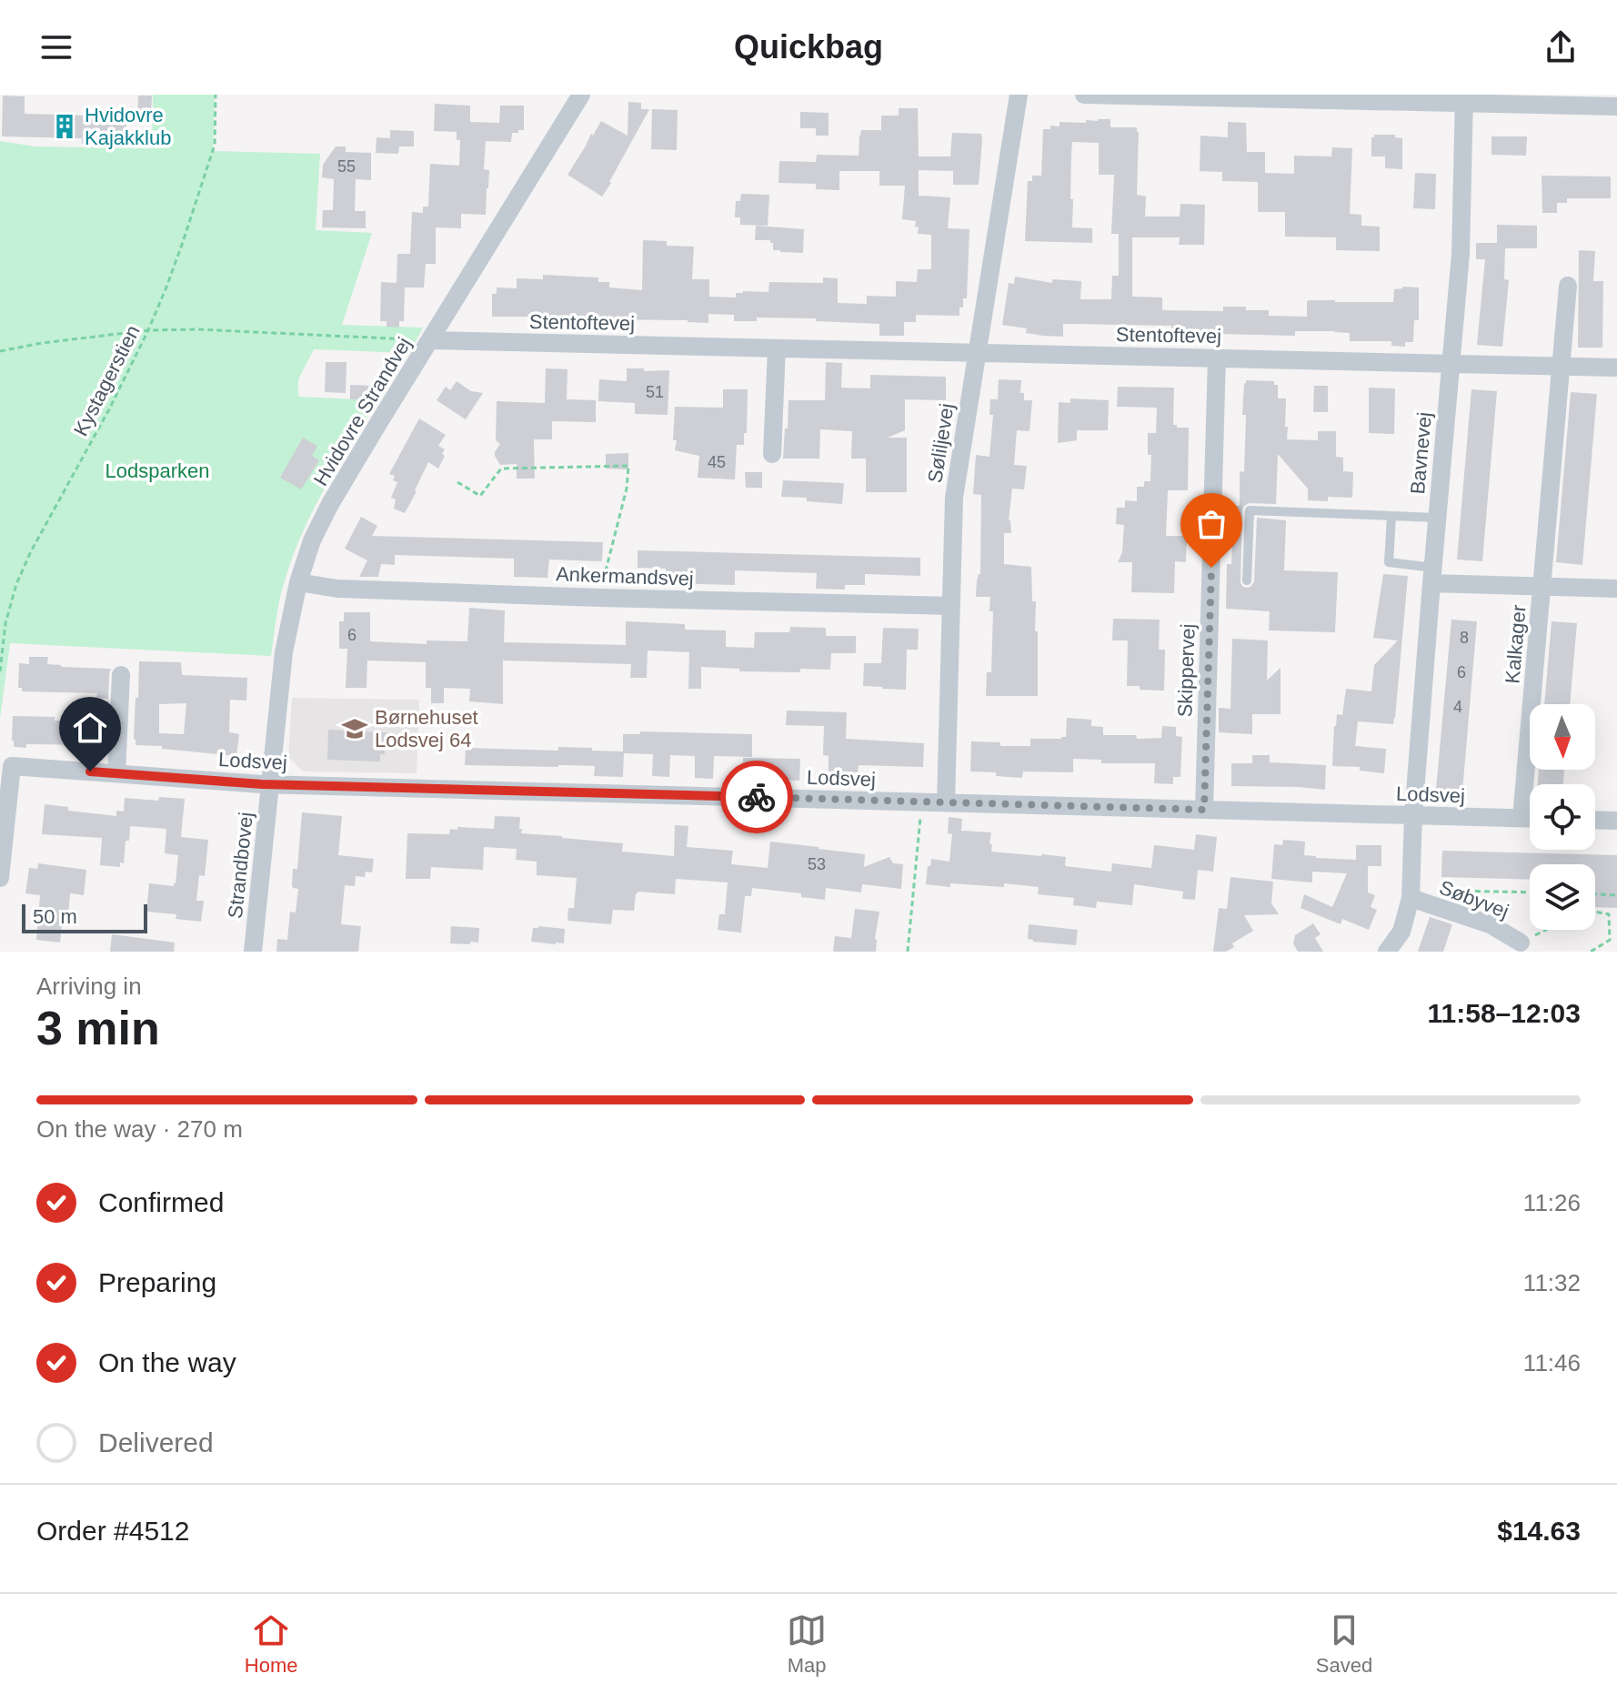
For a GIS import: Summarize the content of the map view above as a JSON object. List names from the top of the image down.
{
  "streets": {
    "street": [
      "Stentoftevej",
      "Hvidovre Strandvej",
      "Søliljevej",
      "Bavnevej",
      "Ankermandsvej",
      "Kalkager",
      "Skippervej",
      "Lodsvej",
      "Strandbovej",
      "Søbyvej"
    ],
    "path": ["Kystagerstien"]
  },
  "crossings": [
    ["Stentoftevej", "Hvidovre Strandvej"],
    ["Stentoftevej", "Søliljevej"],
    ["Stentoftevej", "Bavnevej"],
    ["Stentoftevej", "Kalkager"],
    ["Stentoftevej", "Skippervej"],
    ["Hvidovre Strandvej", "Ankermandsvej"],
    ["Hvidovre Strandvej", "Lodsvej"],
    ["Hvidovre Strandvej", "Strandbovej"],
    ["Søliljevej", "Ankermandsvej"],
    ["Søliljevej", "Lodsvej"],
    ["Bavnevej", "Kalkager"],
    ["Bavnevej", "Lodsvej"],
    ["Bavnevej", "Søbyvej"],
    ["Kalkager", "Lodsvej"],
    ["Skippervej", "Lodsvej"],
    ["Lodsvej", "Strandbovej"],
    ["Lodsvej", "Søbyvej"]
  ],
  "parks": ["Lodsparken"],
  "places": {
    "building": ["Hvidovre Kajakklub"],
    "school or university": ["Børnehuset Lodsvej 64"]
  },
  "house_numbers": [
    "55",
    "51",
    "45",
    "6",
    "8",
    "6",
    "4",
    "53"
  ],
  "scale_bar": "50 m",
  "north": "bottom",
  "page": {
    "header": "Quickbag",
    "scale": "50 m",
    "heading": ["3 min", "Arriving in", "11:58–12:03"],
    "panel": ["Order #4512", "$14.63"],
    "bar": "On the way · 270 m",
    "list": [
      ["Confirmed", "11:26"],
      ["Preparing", "11:32"],
      ["On the way", "11:46"],
      "Delivered"
    ],
    "tabs": ["Home", "Map", "Saved"]
  }
}
